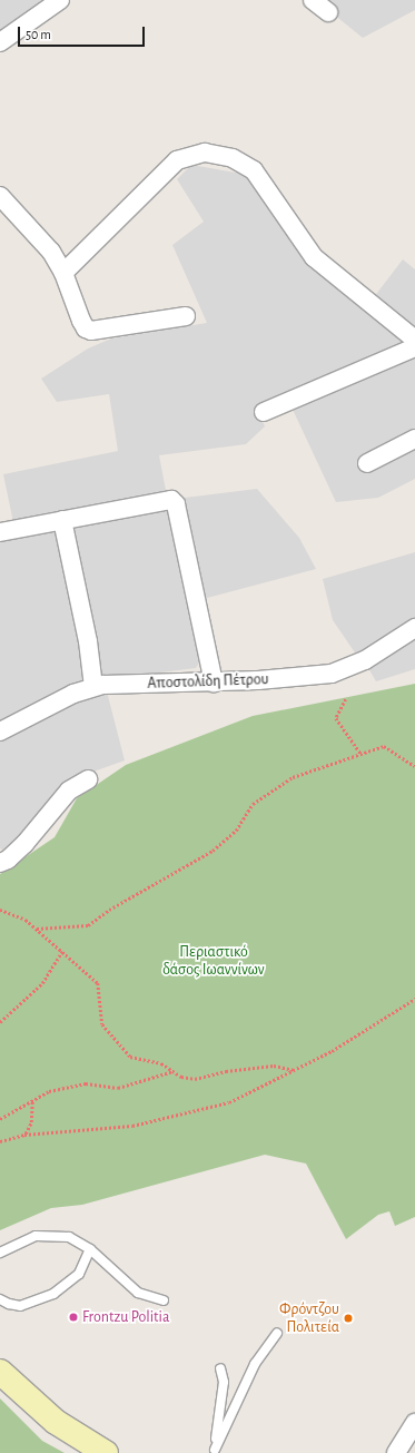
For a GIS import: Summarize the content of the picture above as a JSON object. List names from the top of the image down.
{
  "streets": {
    "street": ["Αποστολίδη Πέτρου"]
  },
  "parks": ["Περιαστικό δάσος Ιωαννίνων"],
  "places": ["Frontzu Politia", "Φρόντζου Πολιτεία"],
  "scale_bar": "50 m"
}
